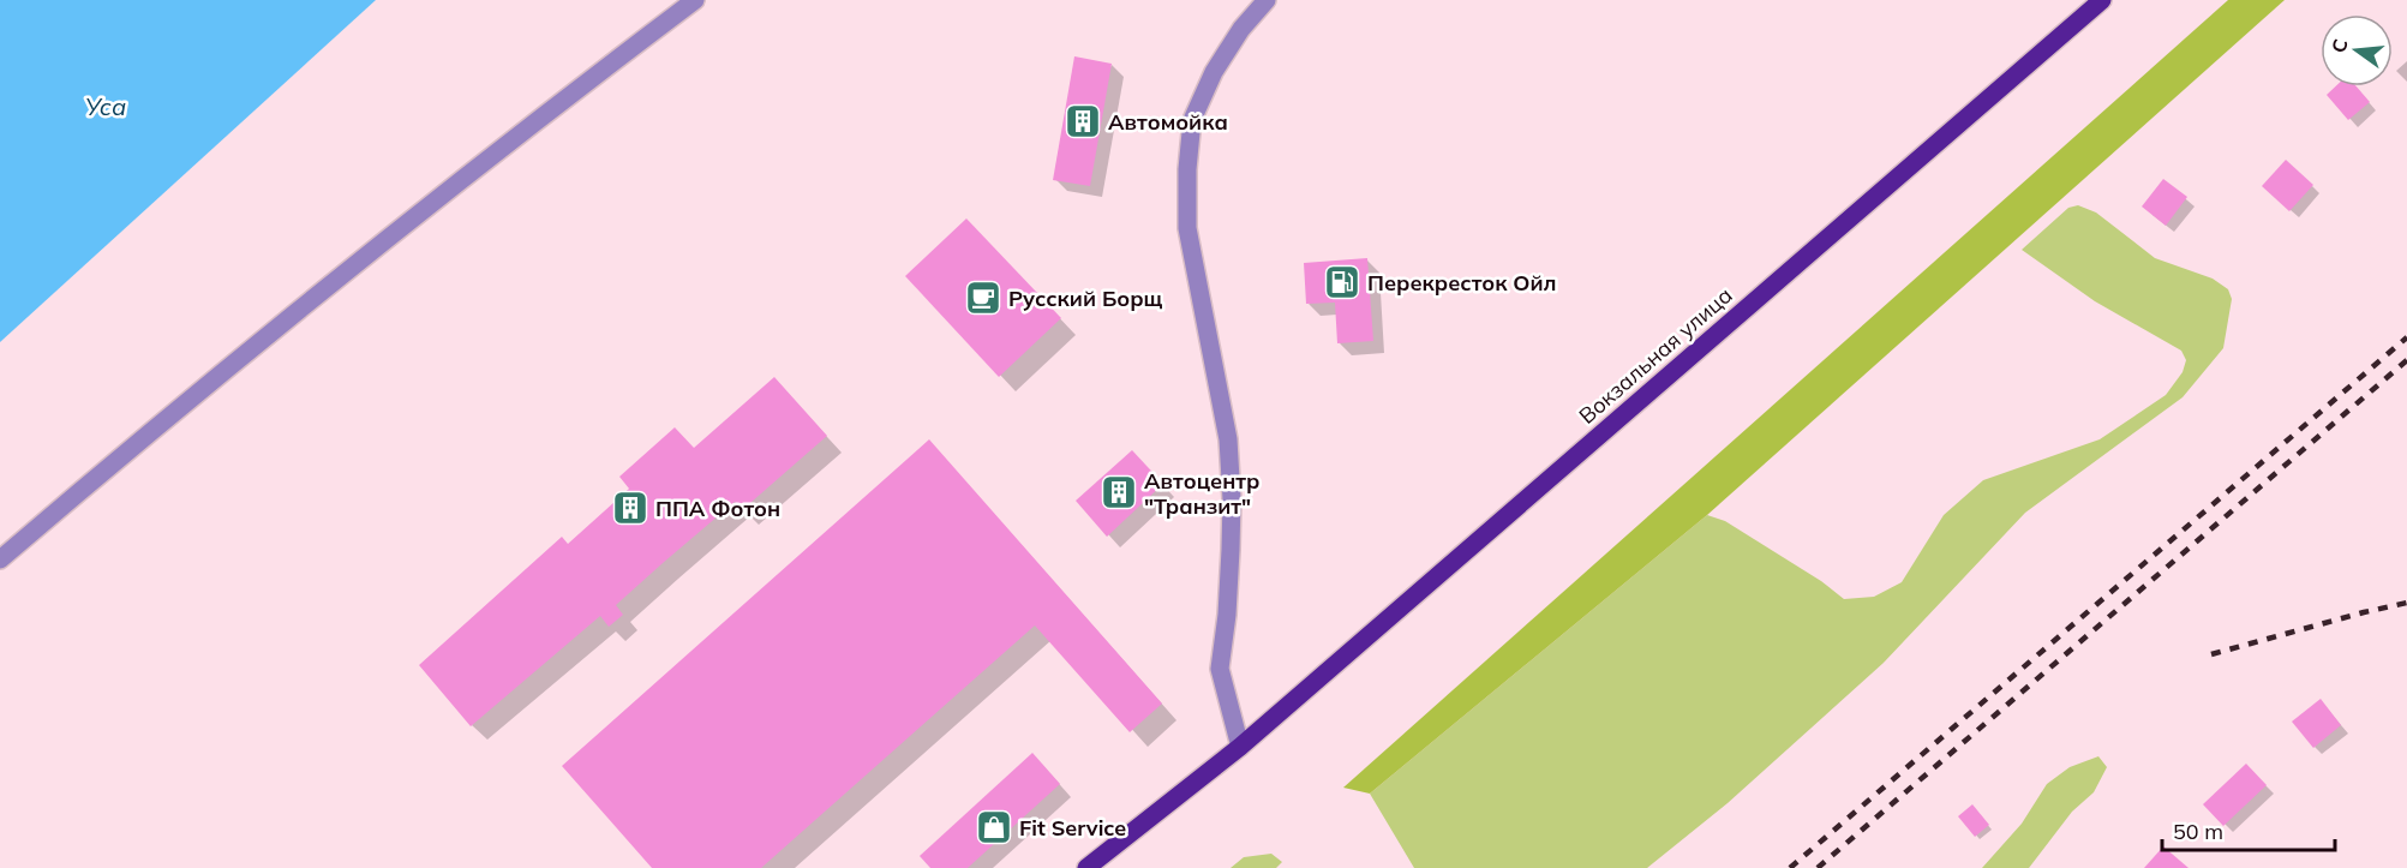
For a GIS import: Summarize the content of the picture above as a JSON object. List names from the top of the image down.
{
  "streets": {
    "main road": ["Вокзальная улица"]
  },
  "water": ["Уса"],
  "places": {
    "building": ["Автомойка", "Автоцентр \"Транзит\"", "ППА Фотон"],
    "fuel station": ["Перекресток Ойл"],
    "cafe": ["Русский Борщ"],
    "shop": ["Fit Service"]
  },
  "scale_bar": "50 m",
  "north": "left"
}
